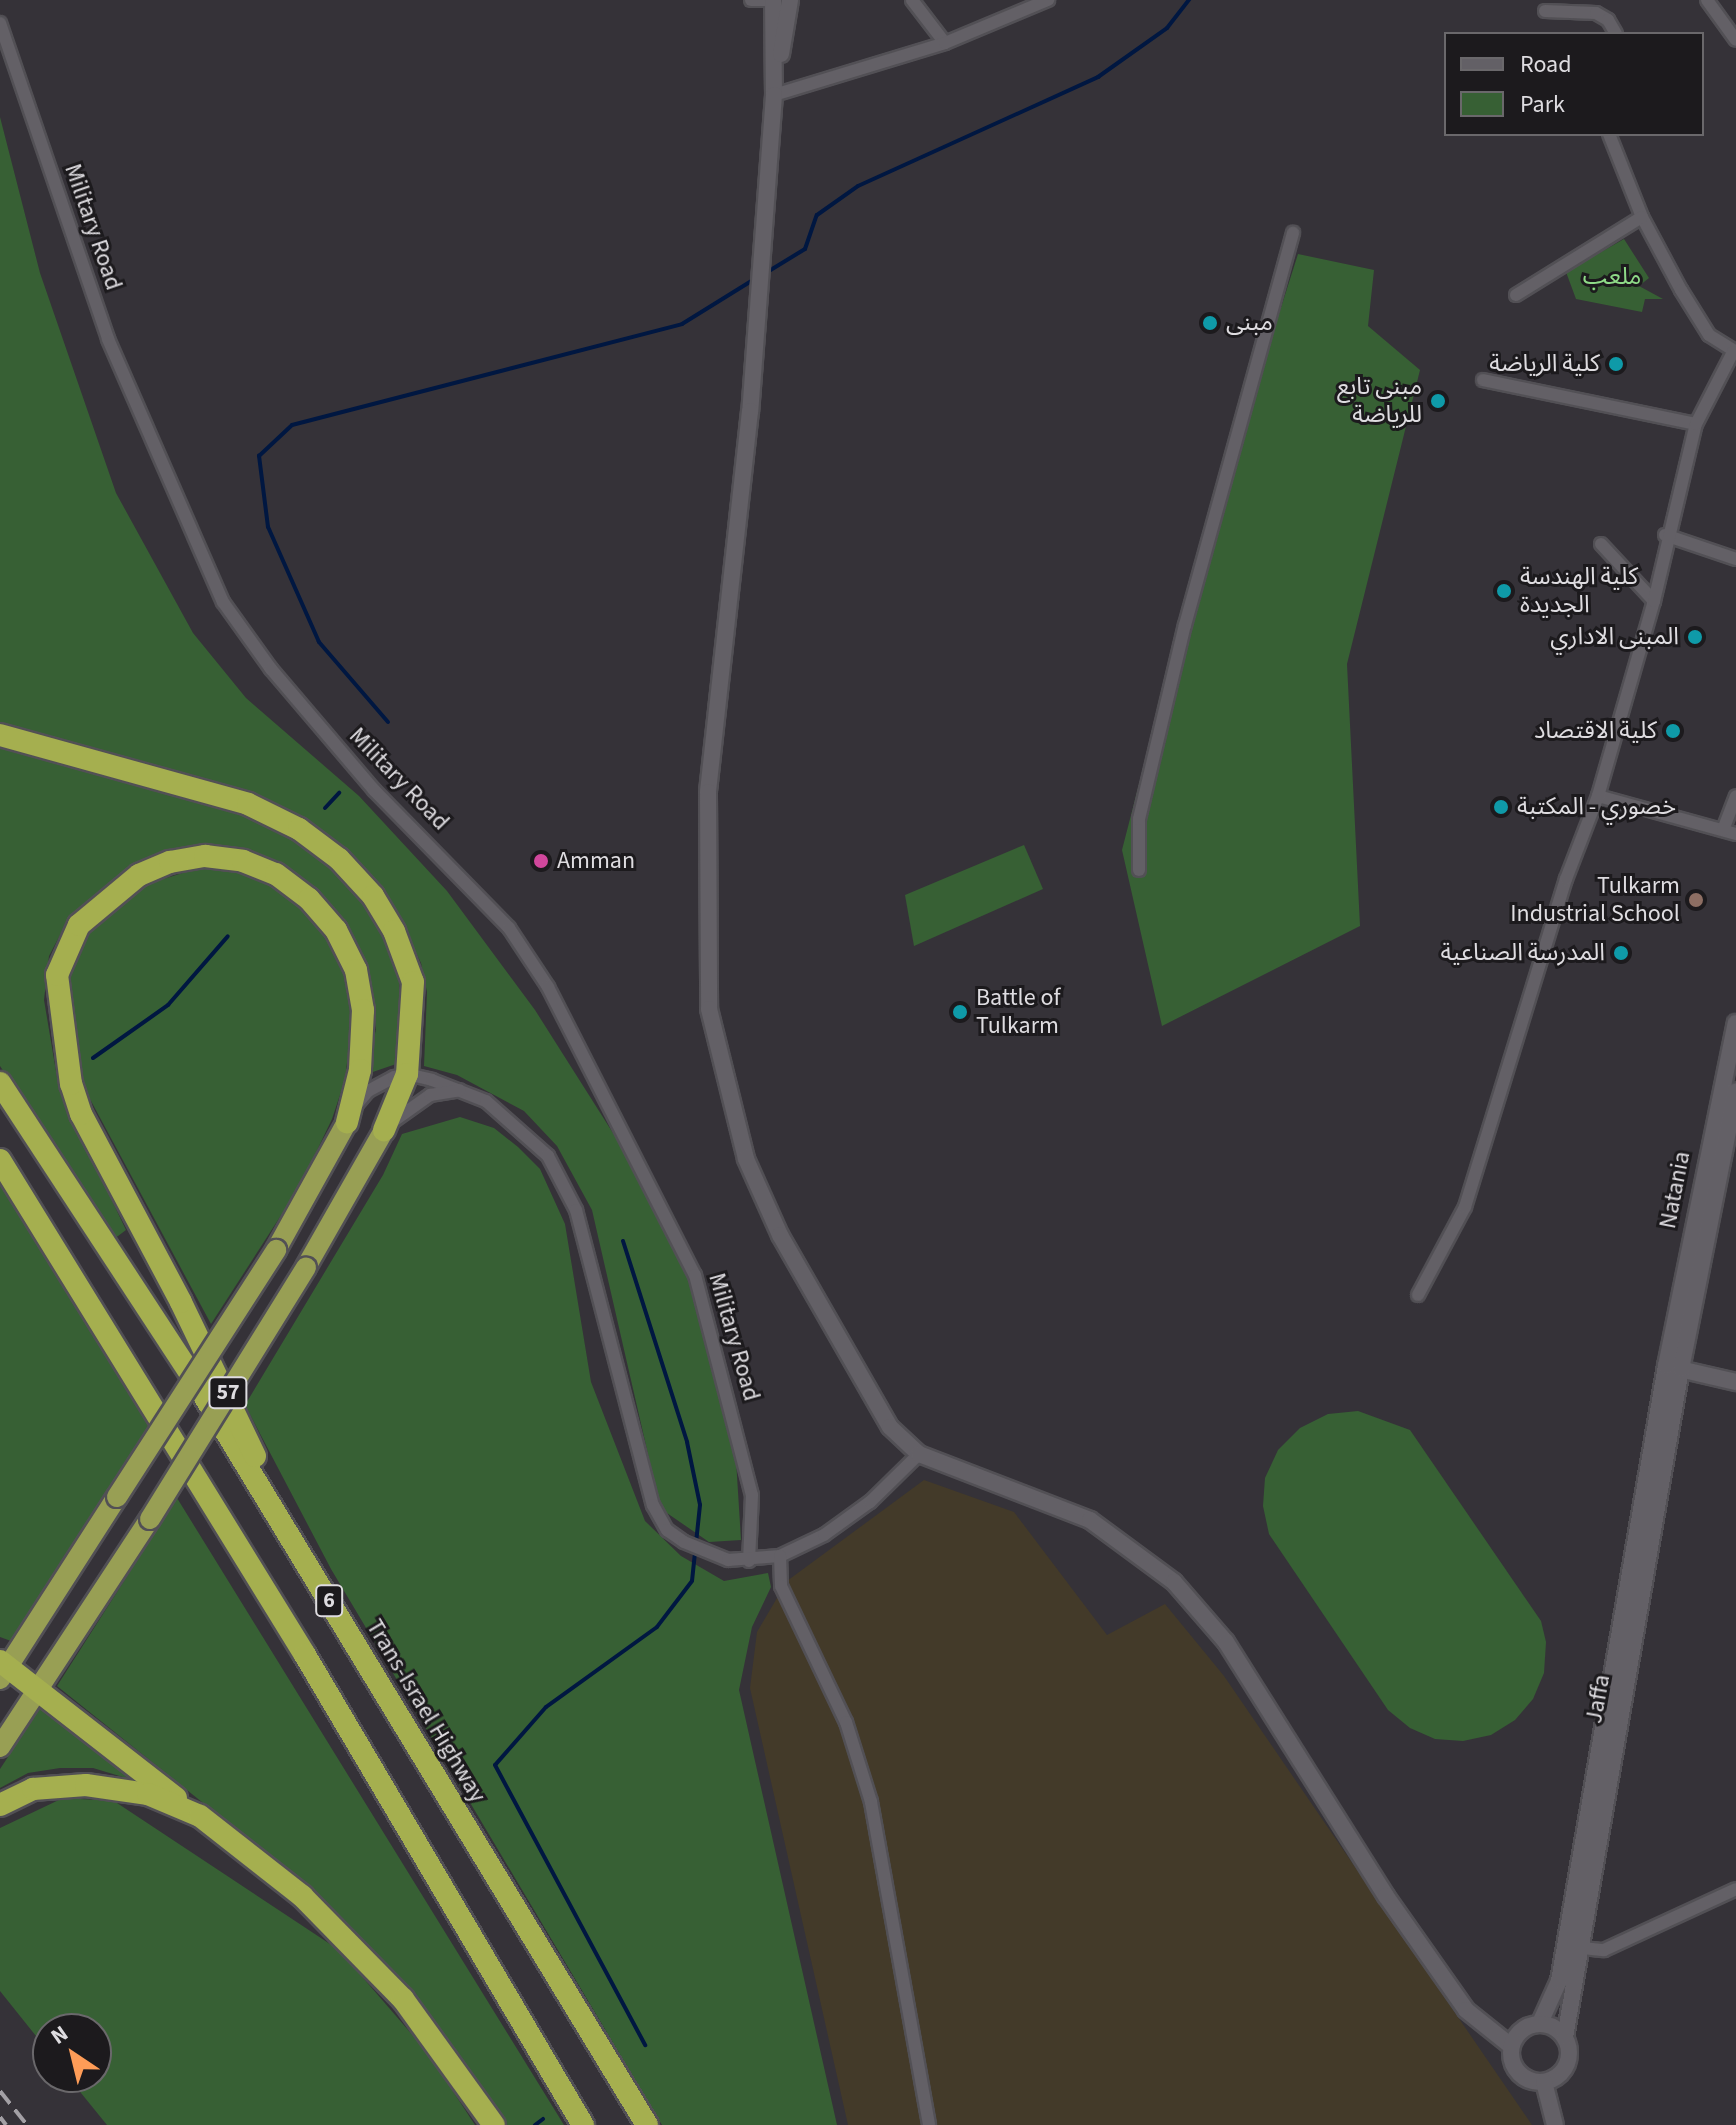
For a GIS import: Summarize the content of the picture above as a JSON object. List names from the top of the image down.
{
  "streets": {
    "highway": ["57", "6", "Trans-Israel Highway"],
    "street": ["Military Road", "Natania", "Jaffa"]
  },
  "crossings": [
    ["Natania", "Jaffa"]
  ],
  "parks": ["ملعب"],
  "places": [
    "مبنى",
    "كلية الرياضة",
    "مبنى تابع للرياضة",
    "كلية الهندسة الجديدة",
    "المبنى الاداري",
    "كلية الاقتصاد",
    "خصوري - المكتبة",
    "Amman",
    "Tulkarm Industrial School",
    "المدرسة الصناعية",
    "Battle of Tulkarm"
  ],
  "legend": ["Road", "Park"],
  "north": "top left"
}
